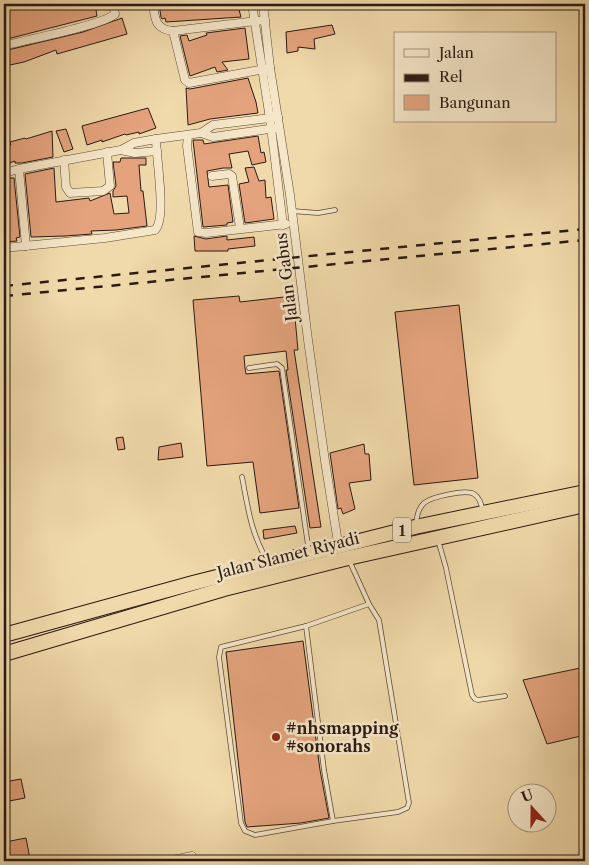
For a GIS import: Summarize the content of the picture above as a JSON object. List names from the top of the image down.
{
  "streets": {
    "highway": ["1", "Jalan Slamet Riyadi"],
    "street": ["Jalan Gabus"]
  },
  "crossings": [
    ["Jalan Gabus", "Jalan Slamet Riyadi"]
  ],
  "places": ["#nhsmapping #sonorahs"],
  "legend": ["Jalan", "Rel", "Bangunan"],
  "north": "top"
}
